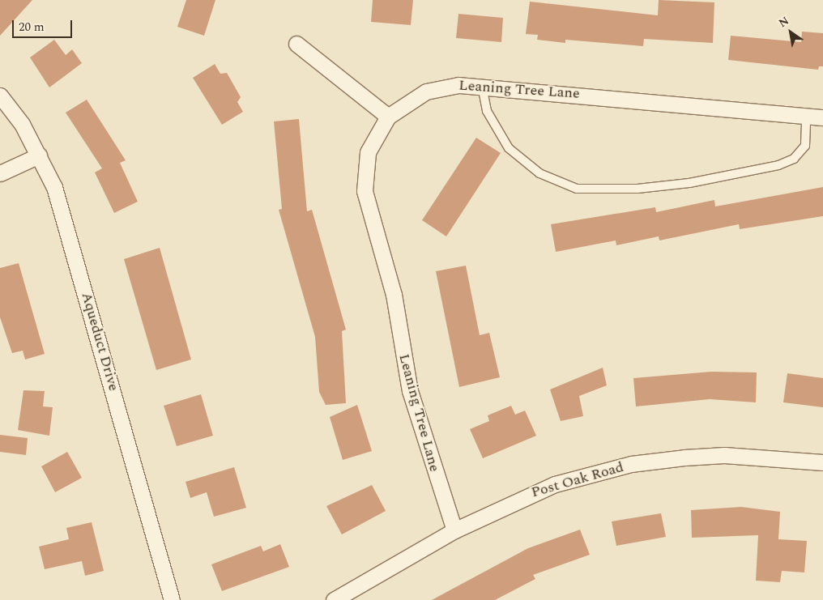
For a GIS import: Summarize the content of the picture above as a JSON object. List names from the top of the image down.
{
  "streets": {
    "street": ["Leaning Tree Lane", "Aqueduct Drive", "Post Oak Road"]
  },
  "crossings": [
    ["Leaning Tree Lane", "Post Oak Road"]
  ],
  "scale_bar": "20 m",
  "north": "top left"
}
